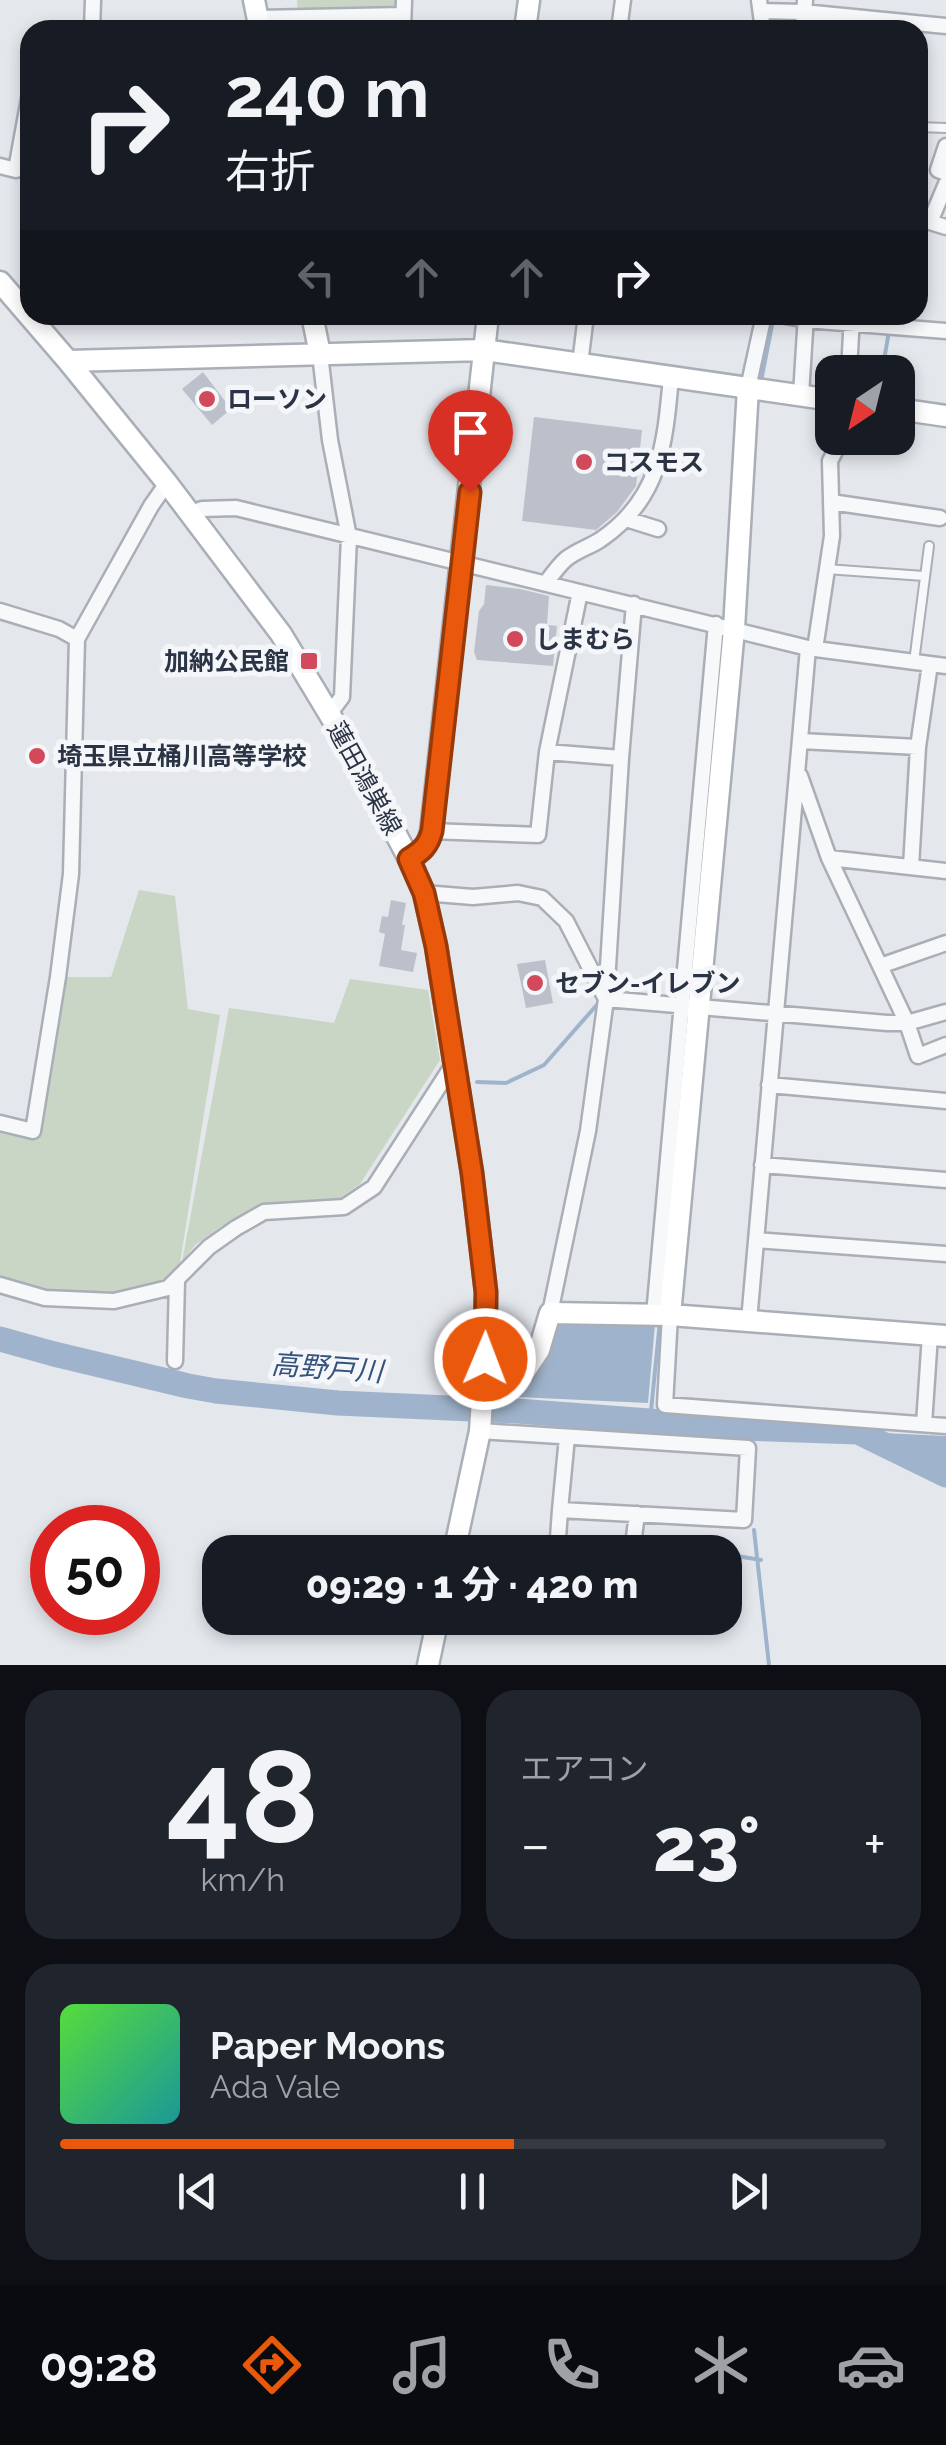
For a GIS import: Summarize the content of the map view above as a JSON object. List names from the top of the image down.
{
  "streets": {
    "street": ["蓮田鴻巣線"]
  },
  "water": ["高野戸川"],
  "places": {
    "other": [
      "ローソン",
      "コスモス",
      "しまむら",
      "埼玉県立桶川高等学校",
      "セブン-イレブン"
    ],
    "transit": ["加納公民館"]
  },
  "north": "bottom left",
  "page": {
    "turn": ["240 m", "右折"],
    "limit": "50",
    "trip": "09:29 · 1 分 · 420 m",
    "tile": [
      ["48", "km/h"],
      "エアコン"
    ],
    "heat": ["−", "23°", "+"],
    "song": ["Paper Moons", "Ada Vale"],
    "tabs": "09:28"
  }
}
